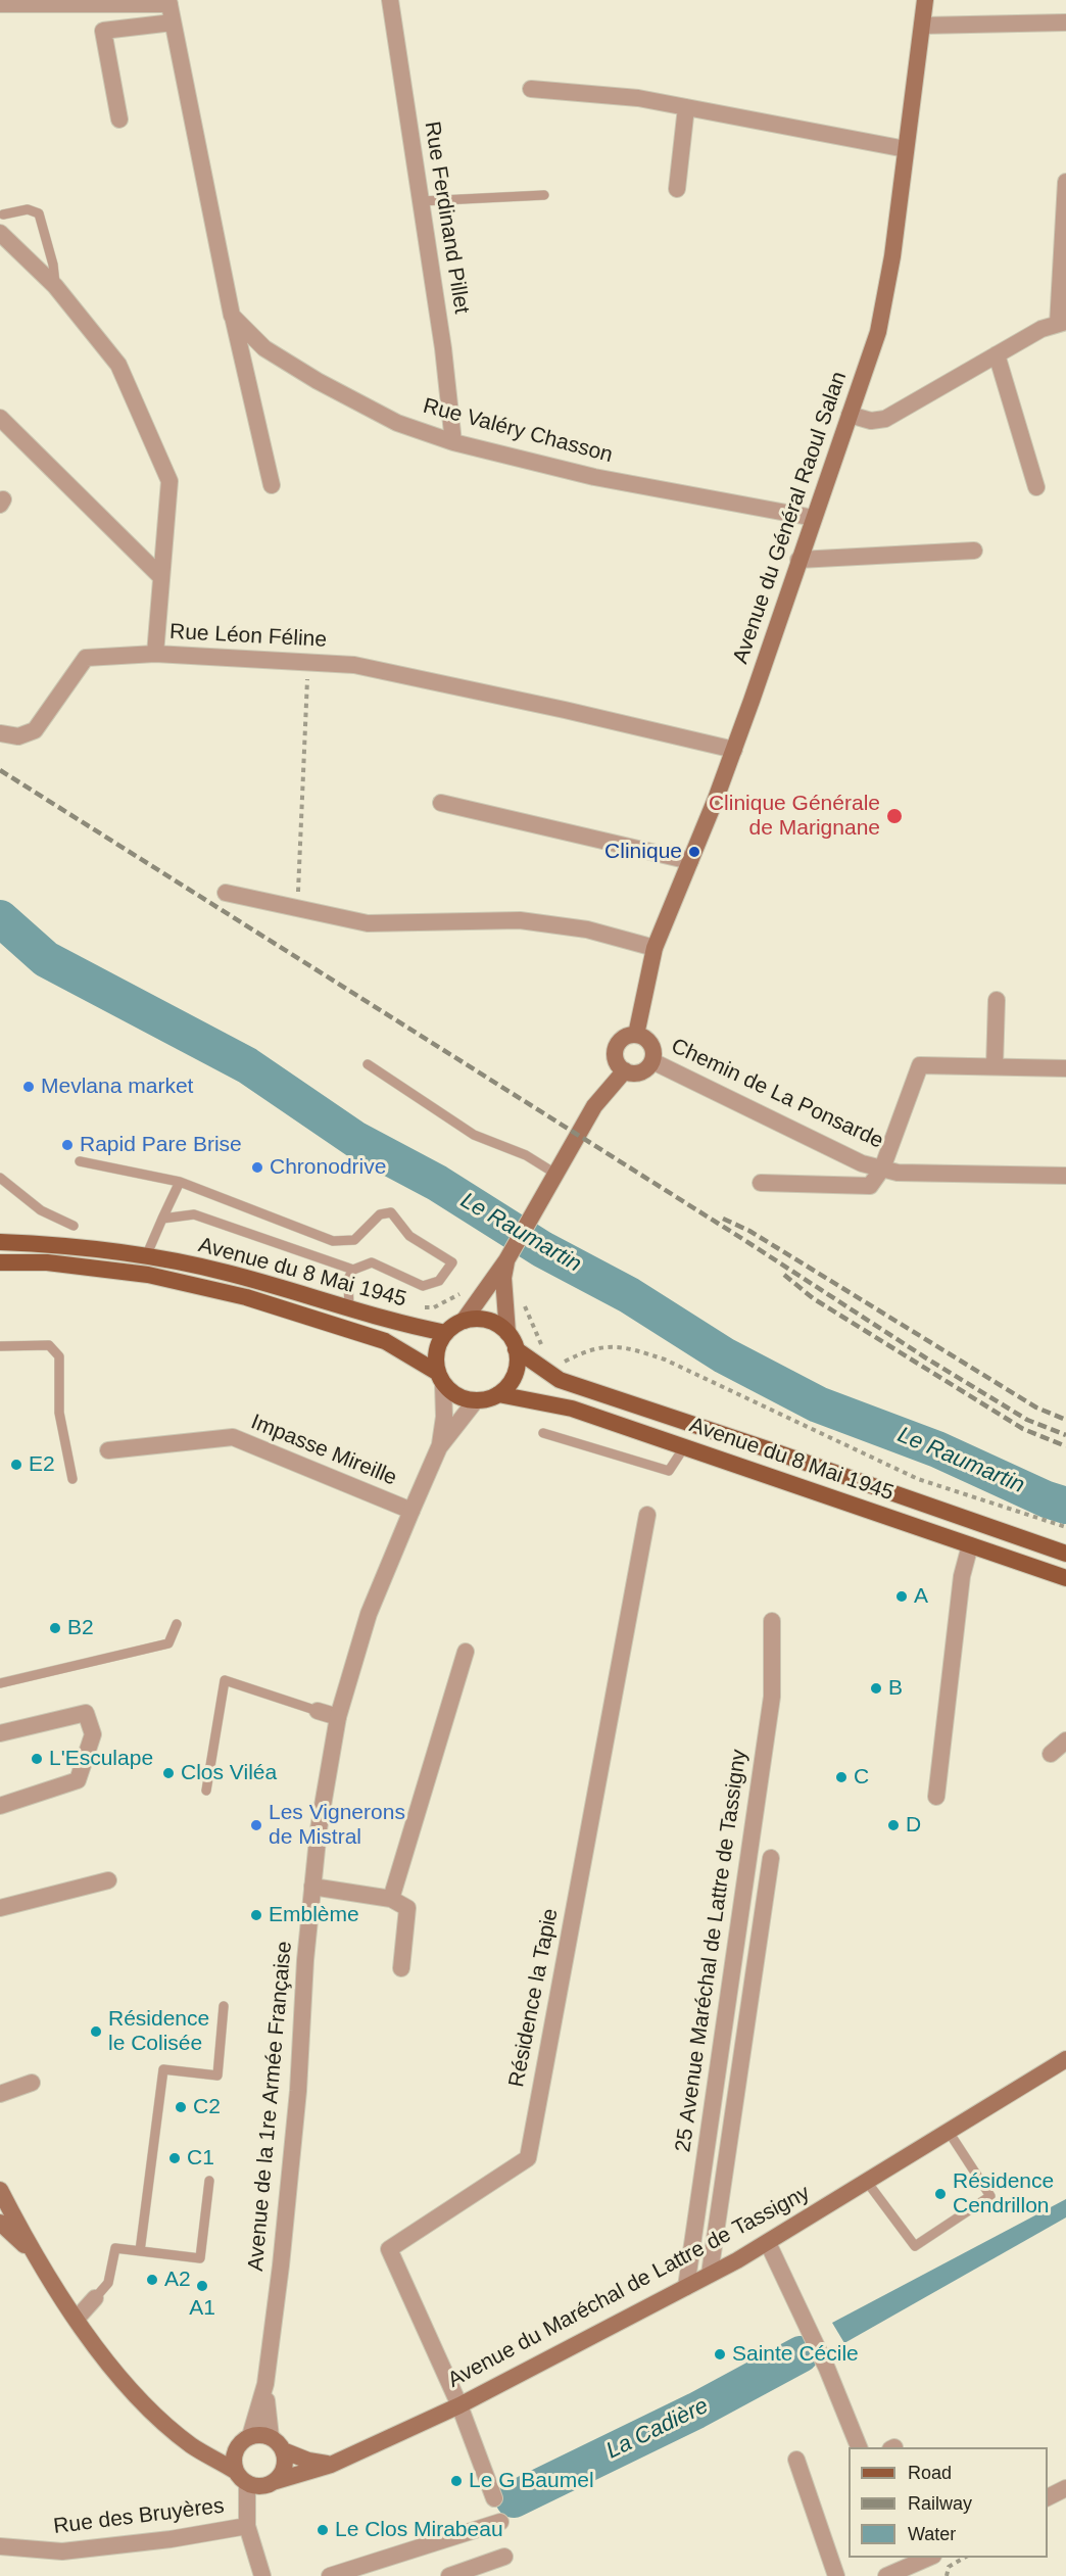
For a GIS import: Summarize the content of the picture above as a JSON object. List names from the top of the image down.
{
  "streets": {
    "main road": ["Avenue du Général Raoul Salan", "Avenue du 8 Mai 1945", "Avenue du Maréchal de Lattre de Tassigny"],
    "street": [
      "Rue Ferdinand Pillet",
      "Rue Valéry Chasson",
      "Rue Léon Féline",
      "Chemin de La Ponsarde",
      "Impasse Mireille",
      "25 Avenue Maréchal de Lattre de Tassigny",
      "Résidence la Tapie",
      "Avenue de la 1re Armée Française",
      "Rue des Bruyères"
    ]
  },
  "crossings": [
    ["Rue Ferdinand Pillet", "Rue Valéry Chasson"],
    ["Rue Valéry Chasson", "Avenue du Général Raoul Salan"],
    ["Avenue du Général Raoul Salan", "Rue Léon Féline"],
    ["Avenue du Général Raoul Salan", "Chemin de La Ponsarde"],
    ["Avenue du 8 Mai 1945", "Avenue de la 1re Armée Française"],
    ["Impasse Mireille", "Avenue de la 1re Armée Française"],
    ["25 Avenue Maréchal de Lattre de Tassigny", "Avenue du Maréchal de Lattre de Tassigny"],
    ["Résidence la Tapie", "Avenue du Maréchal de Lattre de Tassigny"],
    ["Avenue de la 1re Armée Française", "Avenue du Maréchal de Lattre de Tassigny"]
  ],
  "water": ["Le Raumartin", "La Cadière"],
  "places": [
    "Clinique Générale de Marignane",
    "Clinique",
    "Mevlana market",
    "Rapid Pare Brise",
    "Chronodrive",
    "E2",
    "A",
    "B2",
    "B",
    "L'Esculape",
    "Clos Viléa",
    "C",
    "Les Vignerons de Mistral",
    "D",
    "Emblème",
    "Résidence le Colisée",
    "C2",
    "C1",
    "Résidence Cendrillon",
    "A2",
    "A1",
    "Sainte Cécile",
    "Le G Baumel",
    "Le Clos Mirabeau"
  ],
  "legend": ["Road", "Railway", "Water"]
}
